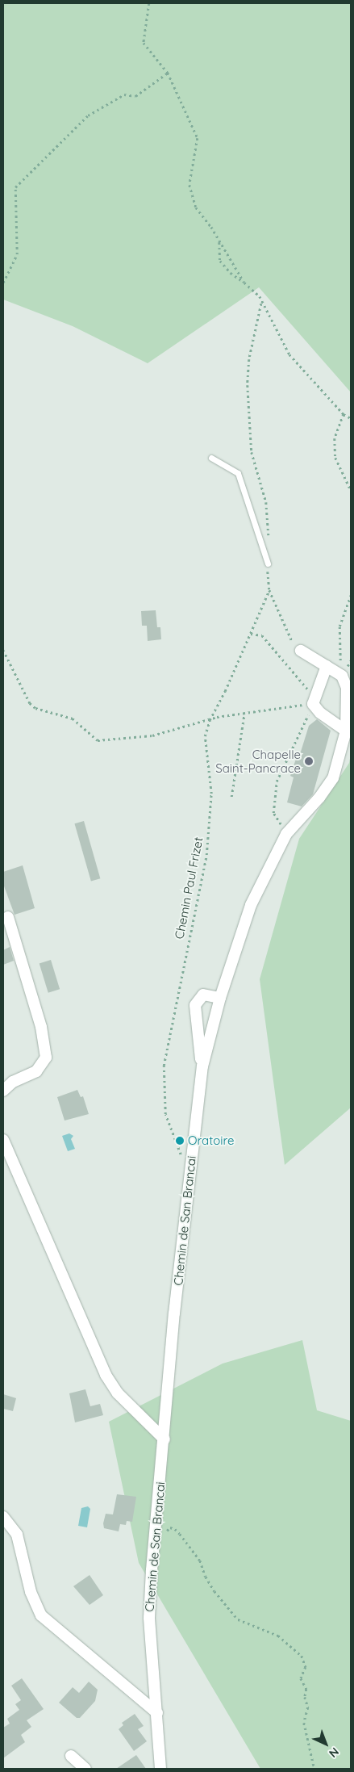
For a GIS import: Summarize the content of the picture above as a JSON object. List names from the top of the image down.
{
  "streets": {
    "street": ["Chemin de San Brancai"],
    "path": ["Chemin Paul Frizet"]
  },
  "crossings": [
    ["Chemin Paul Frizet", "Chemin de San Brancai"]
  ],
  "places": ["Chapelle Saint-Pancrace", "Oratoire"],
  "north": "bottom right"
}
